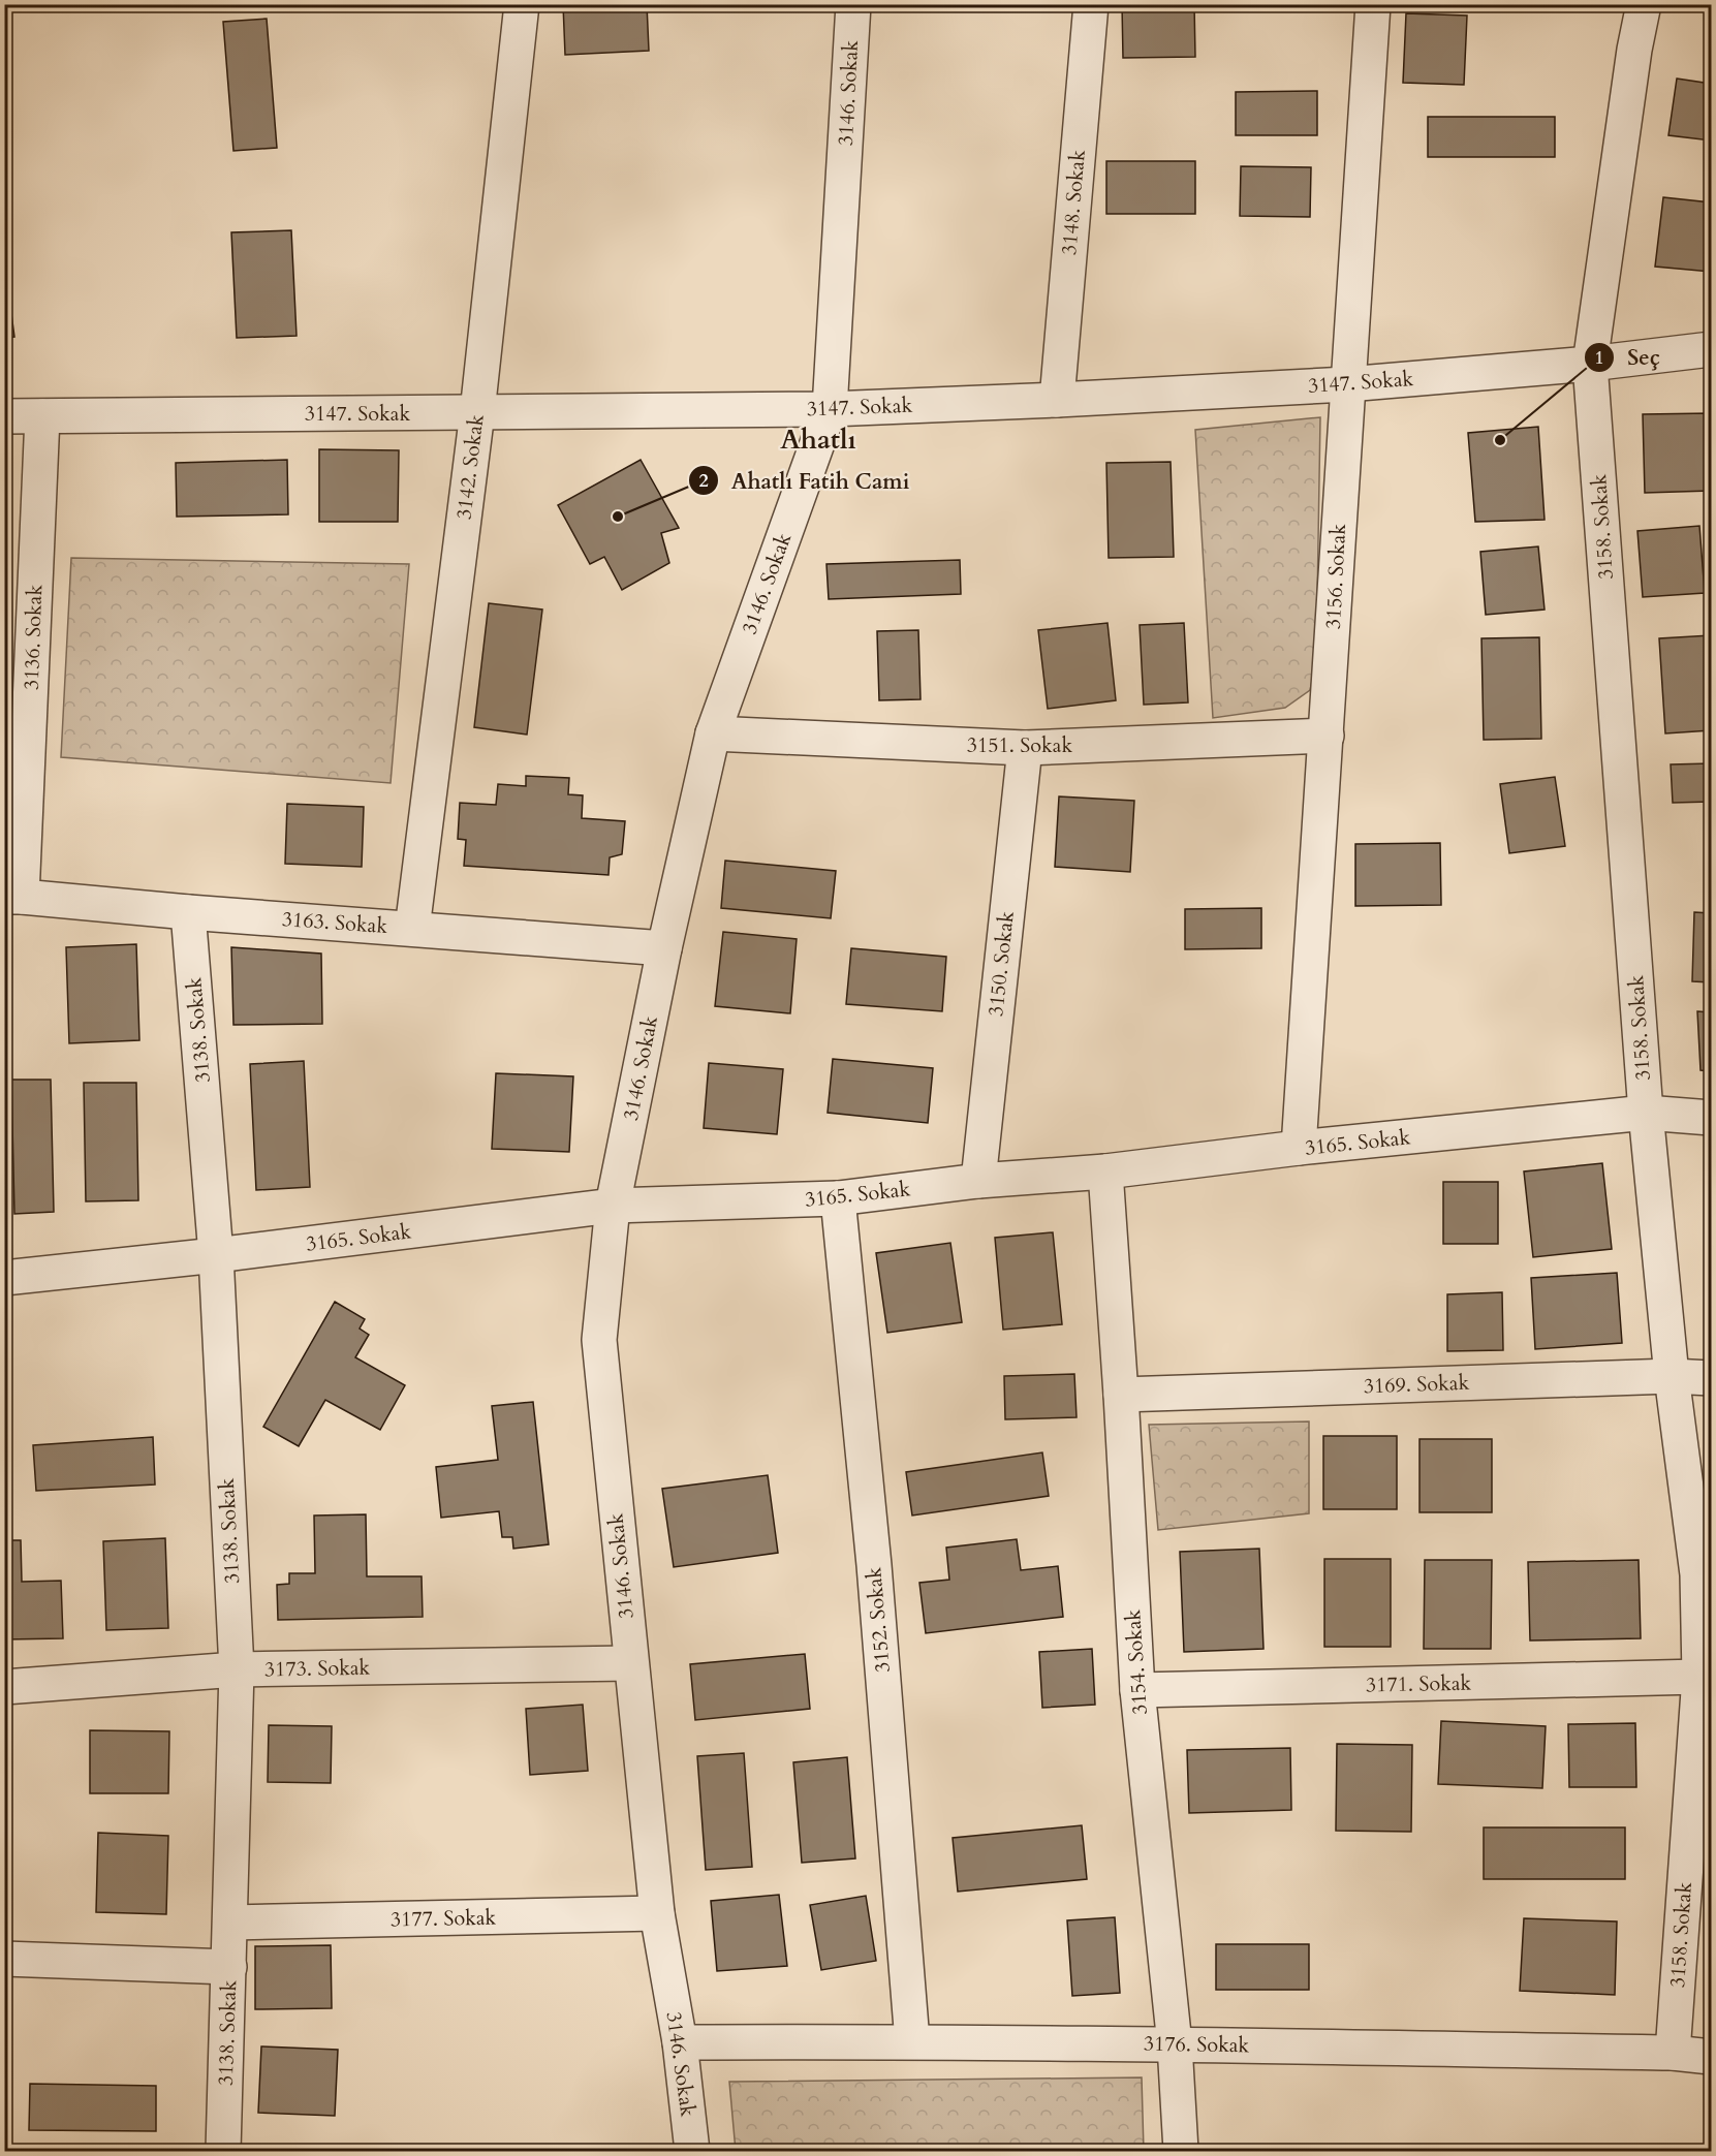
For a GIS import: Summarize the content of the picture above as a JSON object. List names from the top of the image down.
{
  "streets": {
    "street": [
      "3146. Sokak",
      "3148. Sokak",
      "3147. Sokak",
      "3142. Sokak",
      "3158. Sokak",
      "3156. Sokak",
      "3136. Sokak",
      "3151. Sokak",
      "3163. Sokak",
      "3150. Sokak",
      "3138. Sokak",
      "3165. Sokak",
      "3169. Sokak",
      "3152. Sokak",
      "3154. Sokak",
      "3173. Sokak",
      "3171. Sokak",
      "3177. Sokak",
      "3176. Sokak"
    ]
  },
  "crossings": [
    ["3146. Sokak", "3147. Sokak"],
    ["3146. Sokak", "3151. Sokak"],
    ["3146. Sokak", "3163. Sokak"],
    ["3146. Sokak", "3165. Sokak"],
    ["3146. Sokak", "3173. Sokak"],
    ["3146. Sokak", "3177. Sokak"],
    ["3146. Sokak", "3176. Sokak"],
    ["3148. Sokak", "3147. Sokak"],
    ["3147. Sokak", "3142. Sokak"],
    ["3147. Sokak", "3158. Sokak"],
    ["3147. Sokak", "3156. Sokak"],
    ["3147. Sokak", "3136. Sokak"],
    ["3142. Sokak", "3163. Sokak"],
    ["3158. Sokak", "3165. Sokak"],
    ["3158. Sokak", "3169. Sokak"],
    ["3158. Sokak", "3171. Sokak"],
    ["3158. Sokak", "3176. Sokak"],
    ["3156. Sokak", "3151. Sokak"],
    ["3156. Sokak", "3165. Sokak"],
    ["3136. Sokak", "3163. Sokak"],
    ["3151. Sokak", "3150. Sokak"],
    ["3163. Sokak", "3138. Sokak"],
    ["3150. Sokak", "3165. Sokak"],
    ["3138. Sokak", "3165. Sokak"],
    ["3138. Sokak", "3173. Sokak"],
    ["3138. Sokak", "3177. Sokak"],
    ["3165. Sokak", "3152. Sokak"],
    ["3165. Sokak", "3154. Sokak"],
    ["3169. Sokak", "3154. Sokak"],
    ["3152. Sokak", "3176. Sokak"],
    ["3154. Sokak", "3171. Sokak"],
    ["3154. Sokak", "3176. Sokak"]
  ],
  "districts": ["Ahatlı"],
  "places": ["Seç", "Ahatlı Fatih Cami"]
}
